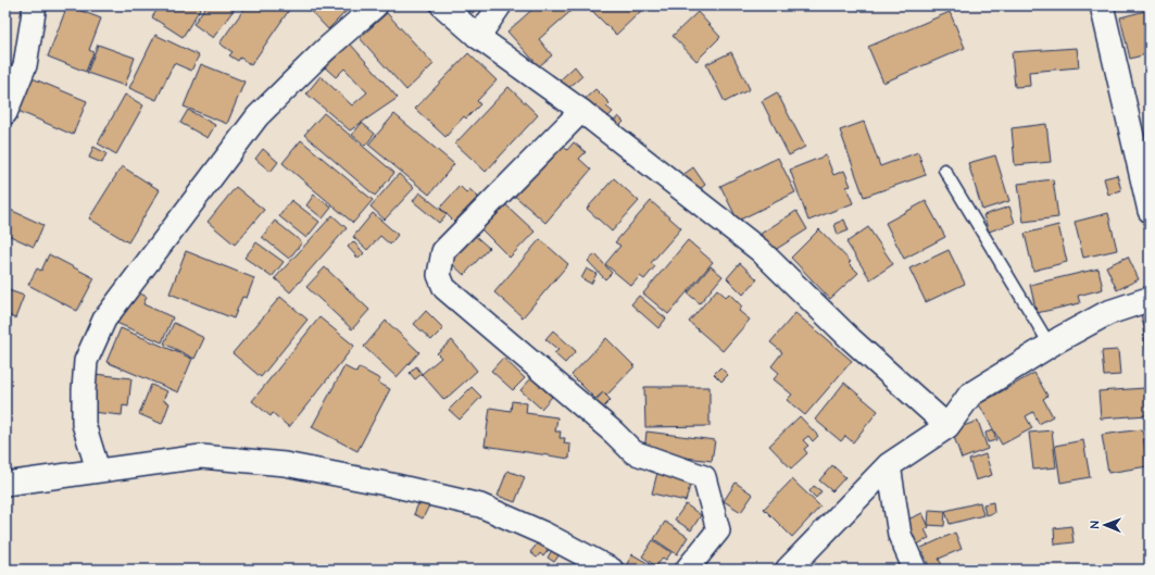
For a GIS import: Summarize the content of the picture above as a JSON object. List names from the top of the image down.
{
  "north": "left"
}
